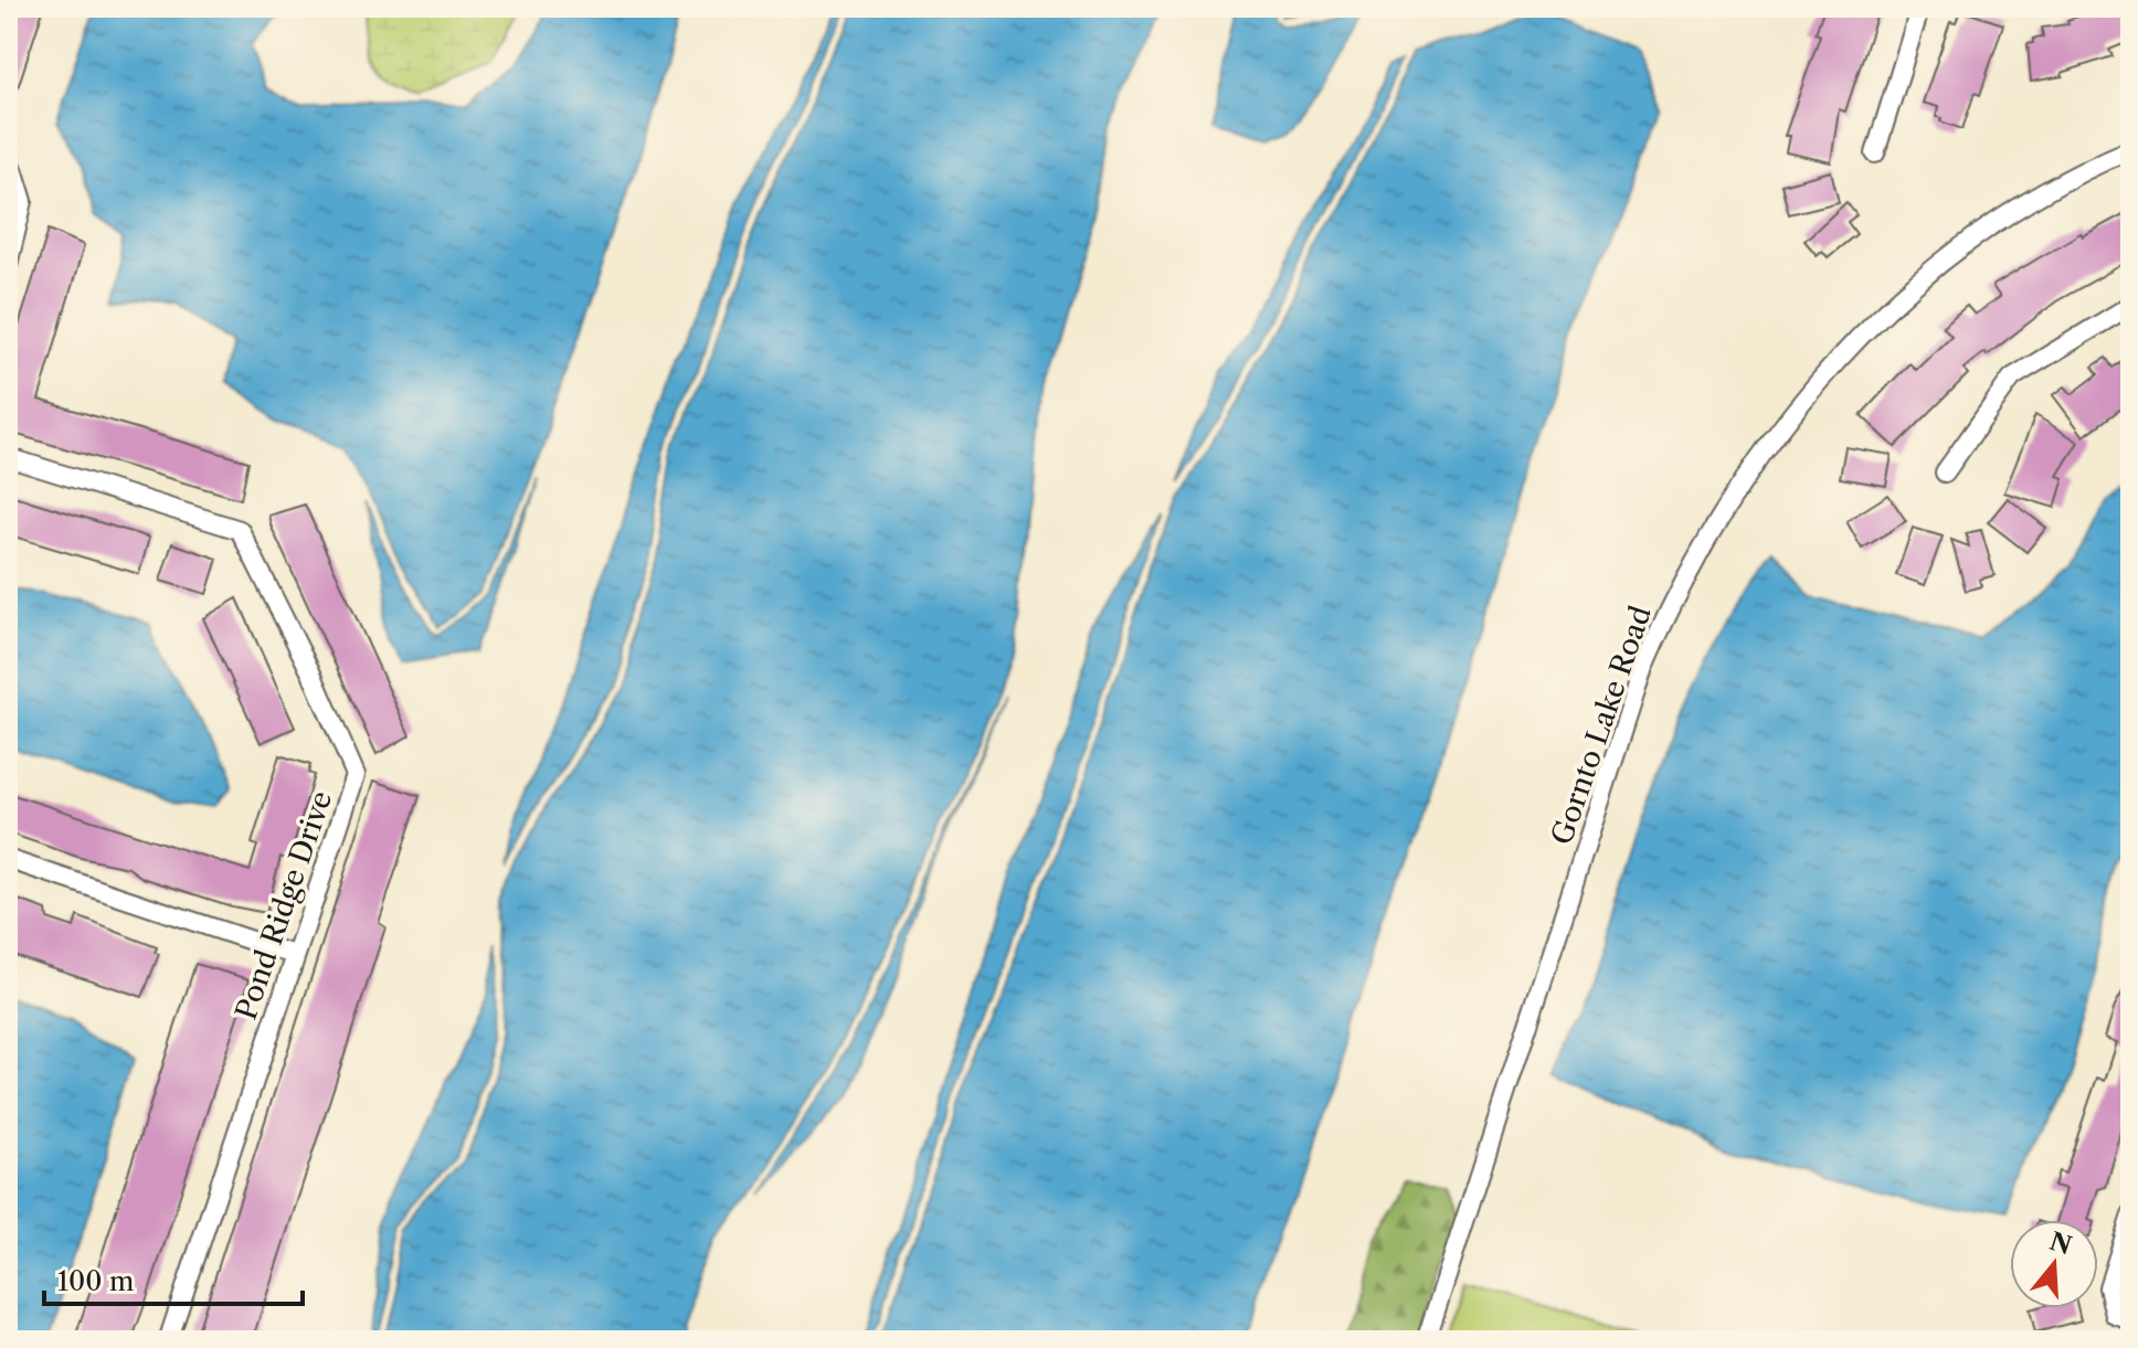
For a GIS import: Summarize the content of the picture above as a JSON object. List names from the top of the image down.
{
  "streets": {
    "street": ["Gornto Lake Road", "Pond Ridge Drive"]
  },
  "scale_bar": "100 m",
  "north": "top"
}
